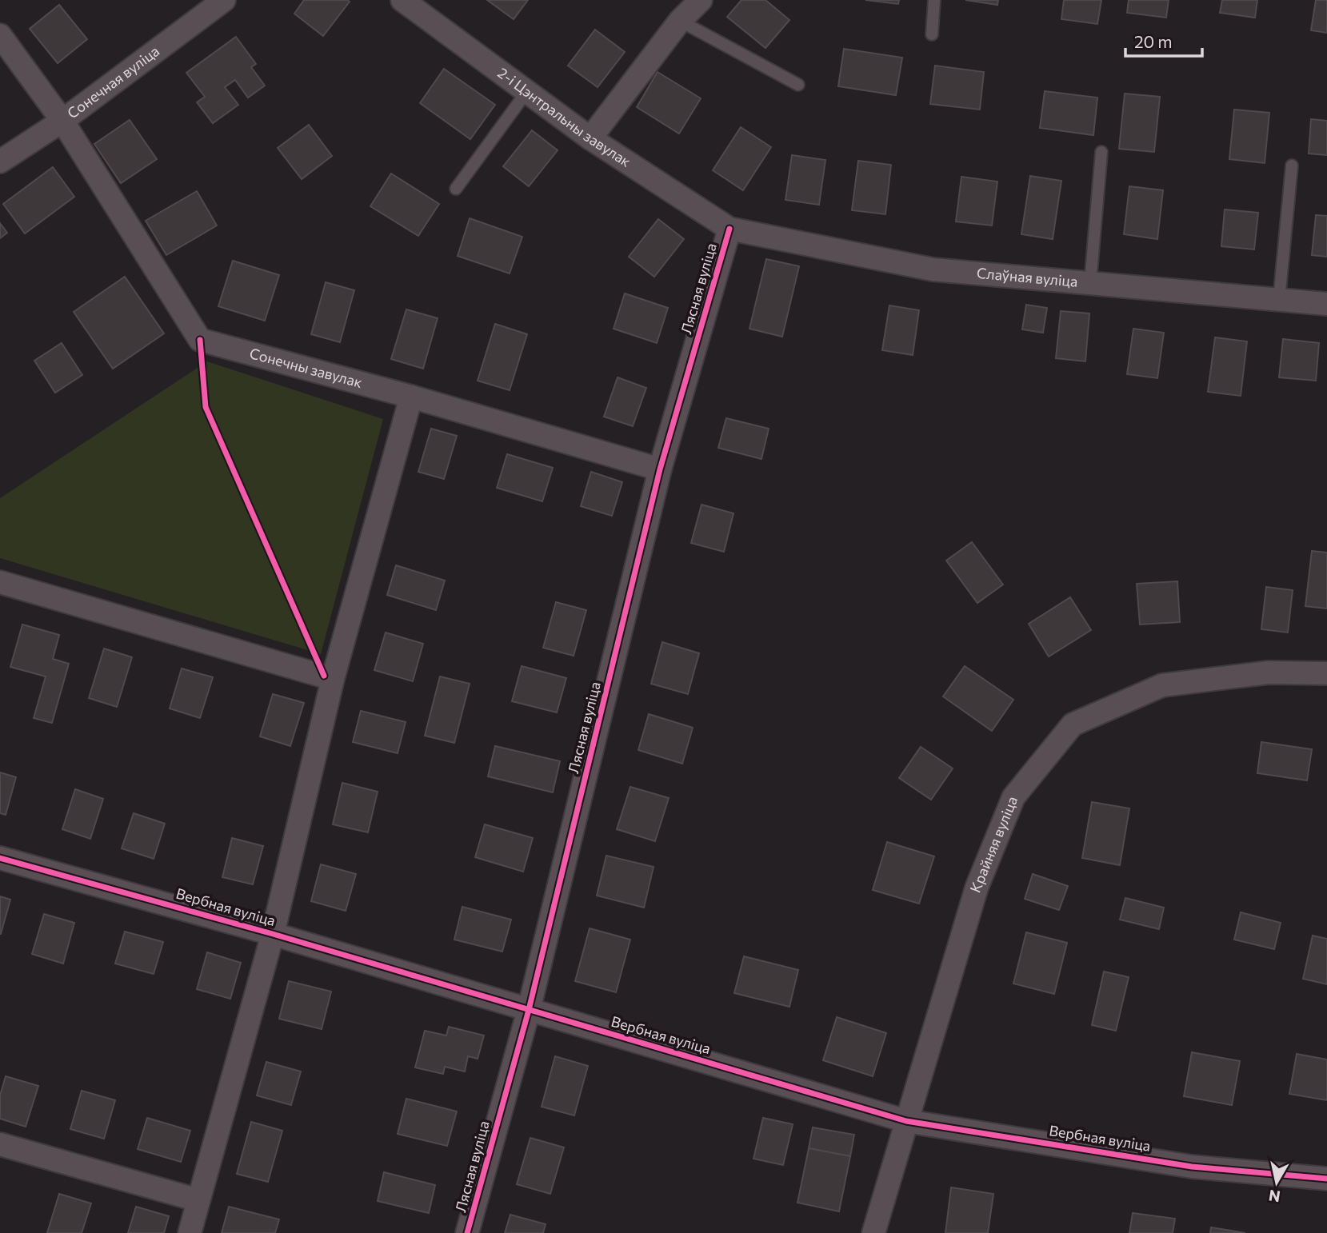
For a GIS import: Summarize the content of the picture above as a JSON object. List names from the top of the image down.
{
  "streets": {
    "street": [
      "Сонечная вуліца",
      "2-і Цэнтральны завулак",
      "Слаўная вуліца",
      "Лясная вуліца",
      "Сонечны завулак",
      "Крайняя вуліца",
      "Вербная вуліца"
    ]
  },
  "crossings": [
    ["Сонечная вуліца", "Сонечны завулак"],
    ["2-і Цэнтральны завулак", "Слаўная вуліца"],
    ["2-і Цэнтральны завулак", "Лясная вуліца"],
    ["Слаўная вуліца", "Лясная вуліца"],
    ["Лясная вуліца", "Сонечны завулак"],
    ["Лясная вуліца", "Вербная вуліца"],
    ["Крайняя вуліца", "Вербная вуліца"]
  ],
  "scale_bar": "20 m",
  "north": "bottom"
}
